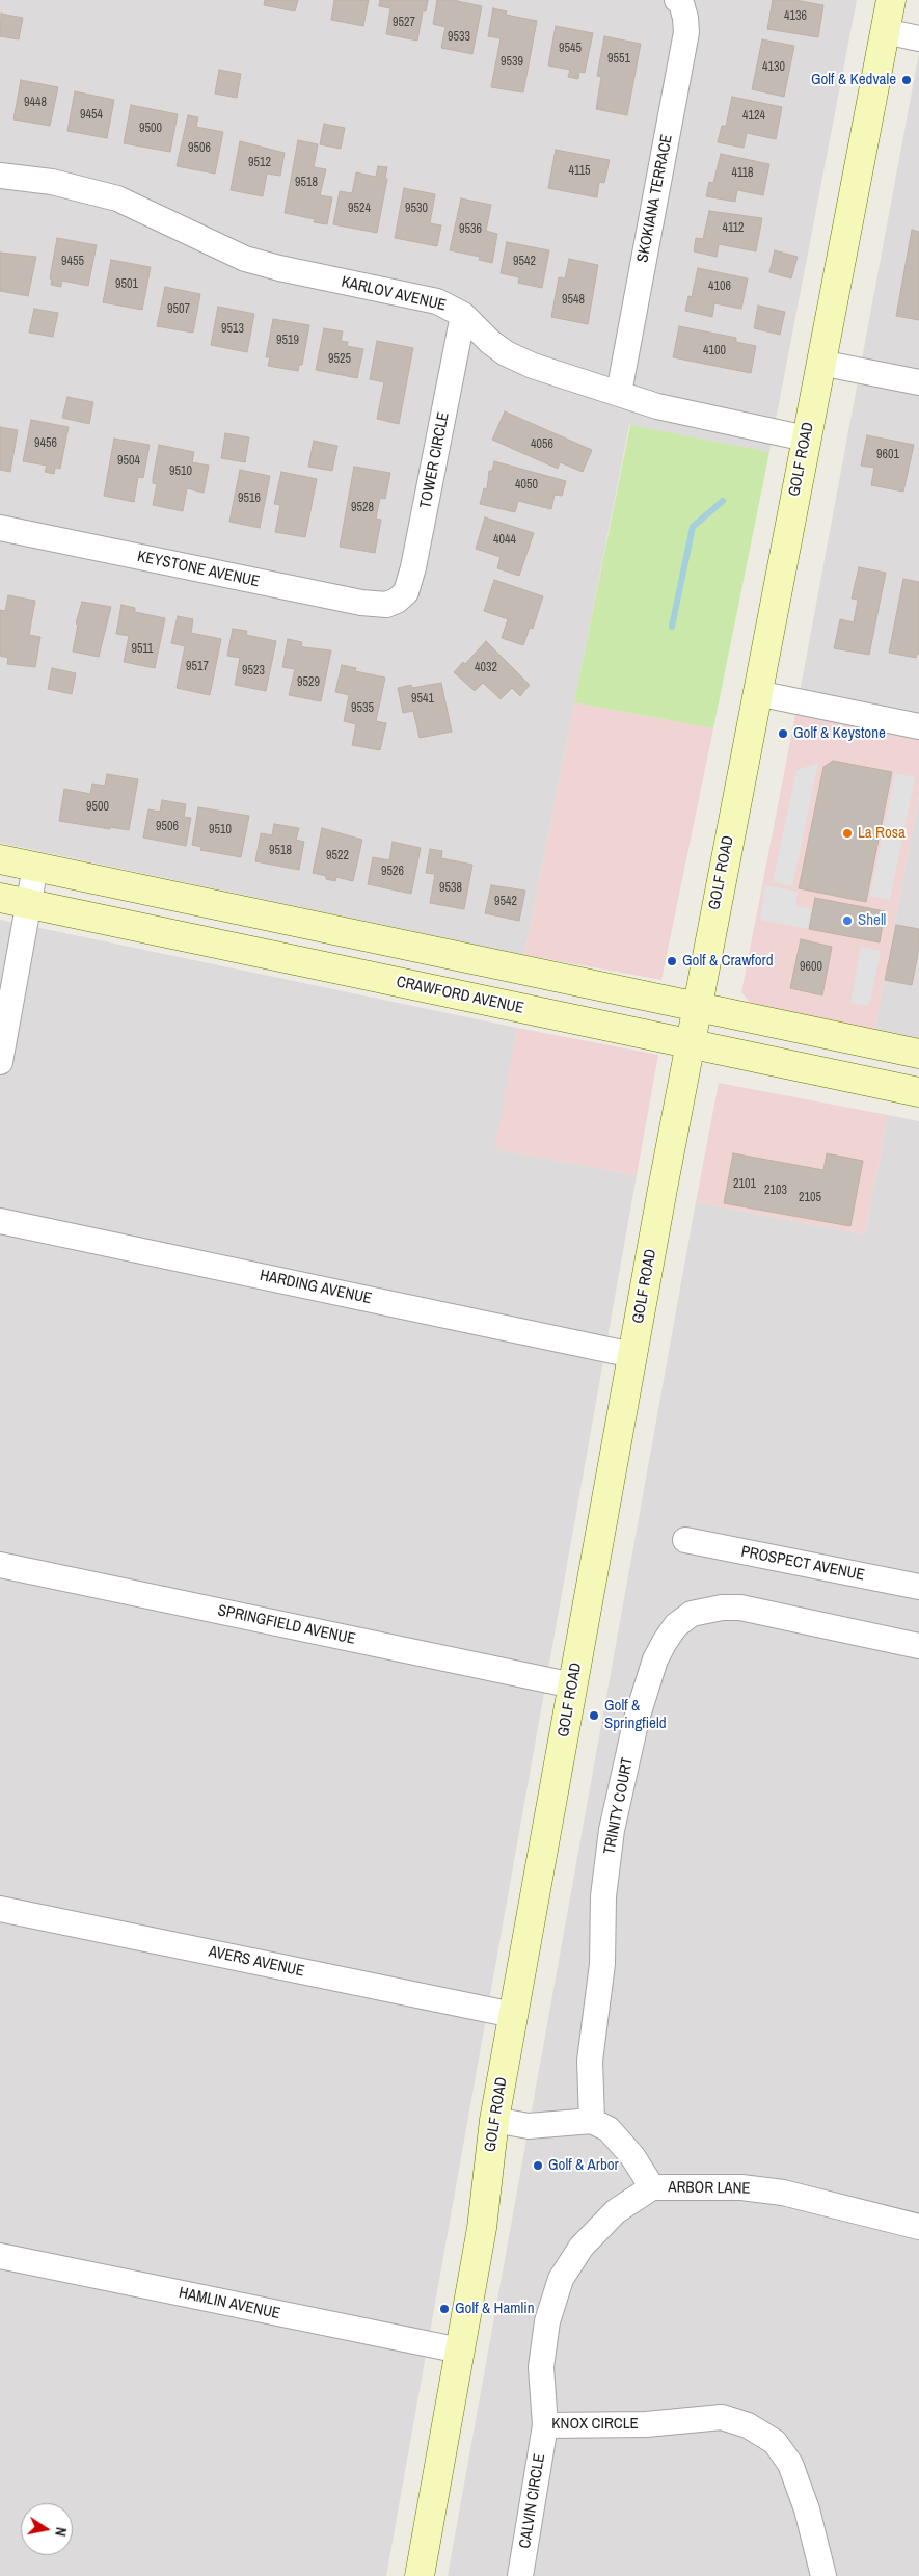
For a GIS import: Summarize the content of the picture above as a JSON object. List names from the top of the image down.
{
  "streets": {
    "main road": ["GOLF ROAD", "CRAWFORD AVENUE"],
    "street": [
      "SKOKIANA TERRACE",
      "KARLOV AVENUE",
      "TOWER CIRCLE",
      "KEYSTONE AVENUE",
      "HARDING AVENUE",
      "PROSPECT AVENUE",
      "SPRINGFIELD AVENUE",
      "TRINITY COURT",
      "AVERS AVENUE",
      "ARBOR LANE",
      "HAMLIN AVENUE",
      "KNOX CIRCLE",
      "CALVIN CIRCLE"
    ]
  },
  "crossings": [
    ["SKOKIANA TERRACE", "KARLOV AVENUE"],
    ["KARLOV AVENUE", "GOLF ROAD"],
    ["KARLOV AVENUE", "TOWER CIRCLE"],
    ["GOLF ROAD", "CRAWFORD AVENUE"],
    ["GOLF ROAD", "HARDING AVENUE"],
    ["GOLF ROAD", "SPRINGFIELD AVENUE"],
    ["GOLF ROAD", "AVERS AVENUE"],
    ["GOLF ROAD", "HAMLIN AVENUE"],
    ["TOWER CIRCLE", "KEYSTONE AVENUE"],
    ["TRINITY COURT", "ARBOR LANE"],
    ["ARBOR LANE", "KNOX CIRCLE"],
    ["KNOX CIRCLE", "CALVIN CIRCLE"]
  ],
  "places": [
    "Golf & Kedvale",
    "Golf & Keystone",
    "La Rosa",
    "Shell",
    "Golf & Crawford",
    "Golf & Springfield",
    "Golf & Arbor",
    "Golf & Hamlin"
  ],
  "house_numbers": [
    "4136",
    "9527",
    "9533",
    "9545",
    "9551",
    "9539",
    "4130",
    "9448",
    "9454",
    "4124",
    "9500",
    "9506",
    "9512",
    "4115",
    "4118",
    "9518",
    "9524",
    "9530",
    "4112",
    "9536",
    "9455",
    "9542",
    "9501",
    "4106",
    "9548",
    "9507",
    "9513",
    "9519",
    "4100",
    "9525",
    "9456",
    "4056",
    "9601",
    "9504",
    "9510",
    "4050",
    "9516",
    "9528",
    "4044",
    "9511",
    "9517",
    "4032",
    "9523",
    "9529",
    "9541",
    "9535",
    "9500",
    "9506",
    "9510",
    "9518",
    "9522",
    "9526",
    "9538",
    "9542",
    "9600",
    "2101",
    "2103",
    "2105"
  ],
  "north": "right"
}
